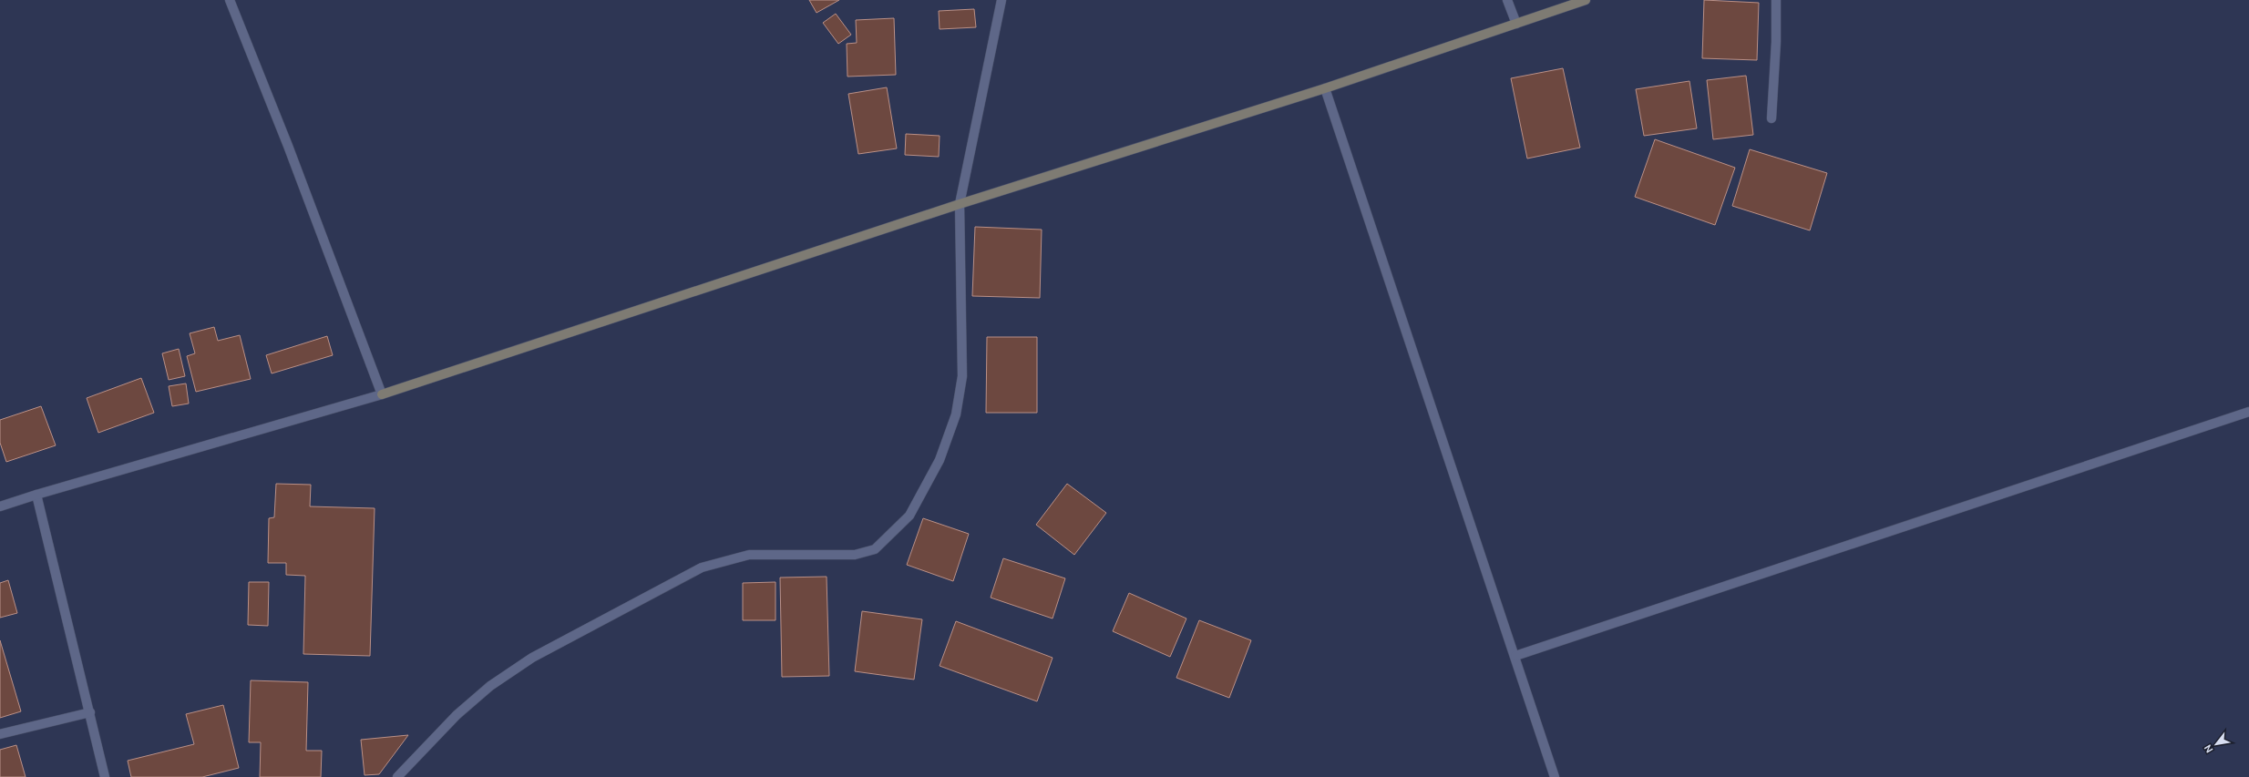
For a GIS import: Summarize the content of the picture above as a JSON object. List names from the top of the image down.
{
  "north": "bottom left"
}
